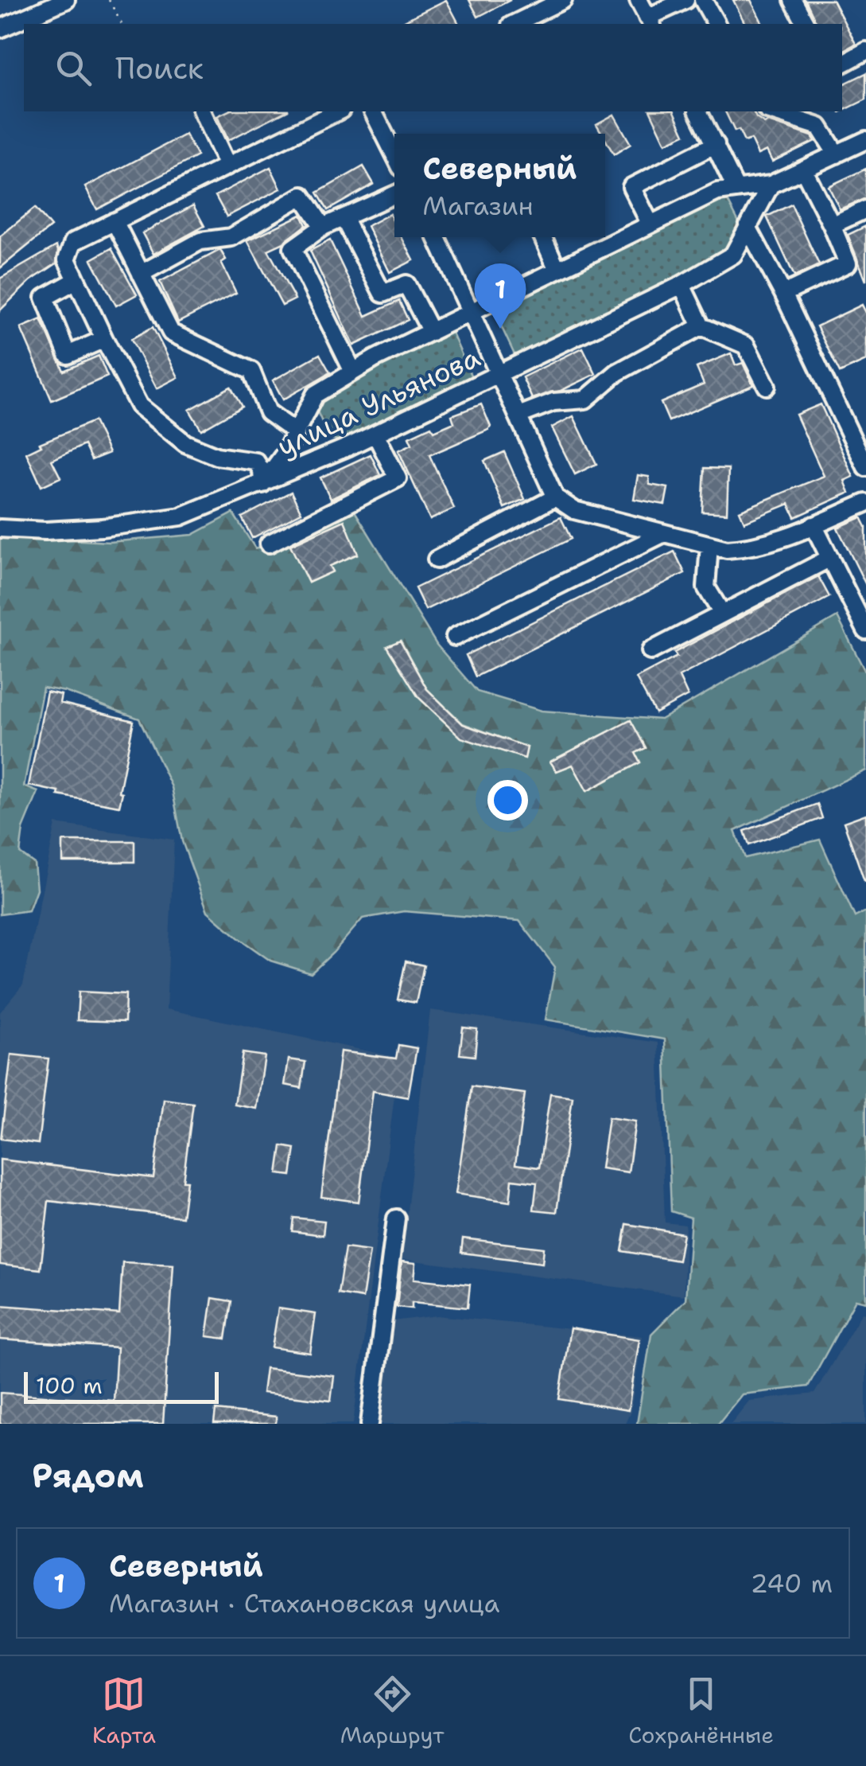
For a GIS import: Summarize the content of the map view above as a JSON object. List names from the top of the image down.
{
  "streets": {
    "street": ["улица Ульянова"]
  },
  "scale_bar": "100 m",
  "page": {
    "search": "Поиск",
    "popup": ["Северный", "Магазин"],
    "pins": "1",
    "scale": "100 m",
    "heading": "Рядом",
    "list": [
      {
        "mark": "1",
        "name": "Северный",
        "note": "Магазин · Стахановская улица",
        "value": "240 m"
      }
    ],
    "nav": ["Карта", "Маршрут", "Сохранённые"]
  }
}
